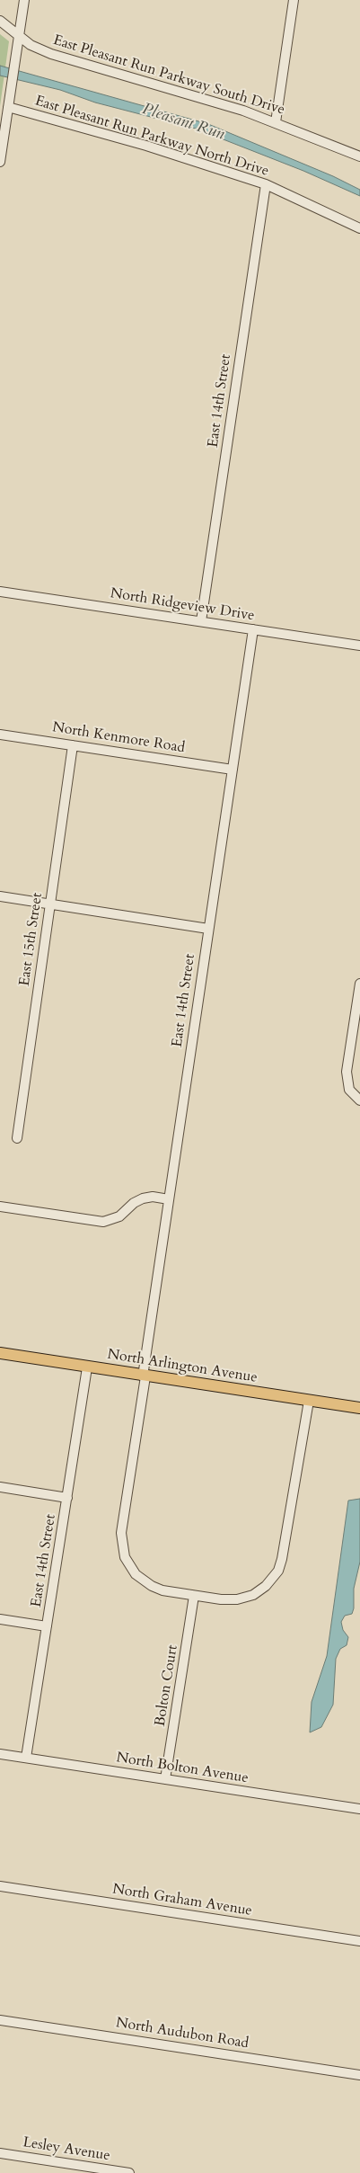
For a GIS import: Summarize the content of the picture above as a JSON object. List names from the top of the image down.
{
  "streets": {
    "main road": ["North Arlington Avenue"],
    "street": [
      "East Pleasant Run Parkway South Drive",
      "East Pleasant Run Parkway North Drive",
      "East 14th Street",
      "North Ridgeview Drive",
      "North Kenmore Road",
      "East 15th Street",
      "Bolton Court",
      "North Bolton Avenue",
      "North Graham Avenue",
      "North Audubon Road",
      "Lesley Avenue"
    ]
  },
  "crossings": [
    ["East Pleasant Run Parkway North Drive", "East 14th Street"],
    ["East 14th Street", "North Ridgeview Drive"],
    ["East 14th Street", "North Kenmore Road"],
    ["East 14th Street", "North Arlington Avenue"],
    ["East 14th Street", "Bolton Court"],
    ["East 14th Street", "North Bolton Avenue"],
    ["North Kenmore Road", "East 15th Street"],
    ["Bolton Court", "North Bolton Avenue"]
  ],
  "water": ["Pleasant Run"]
}
